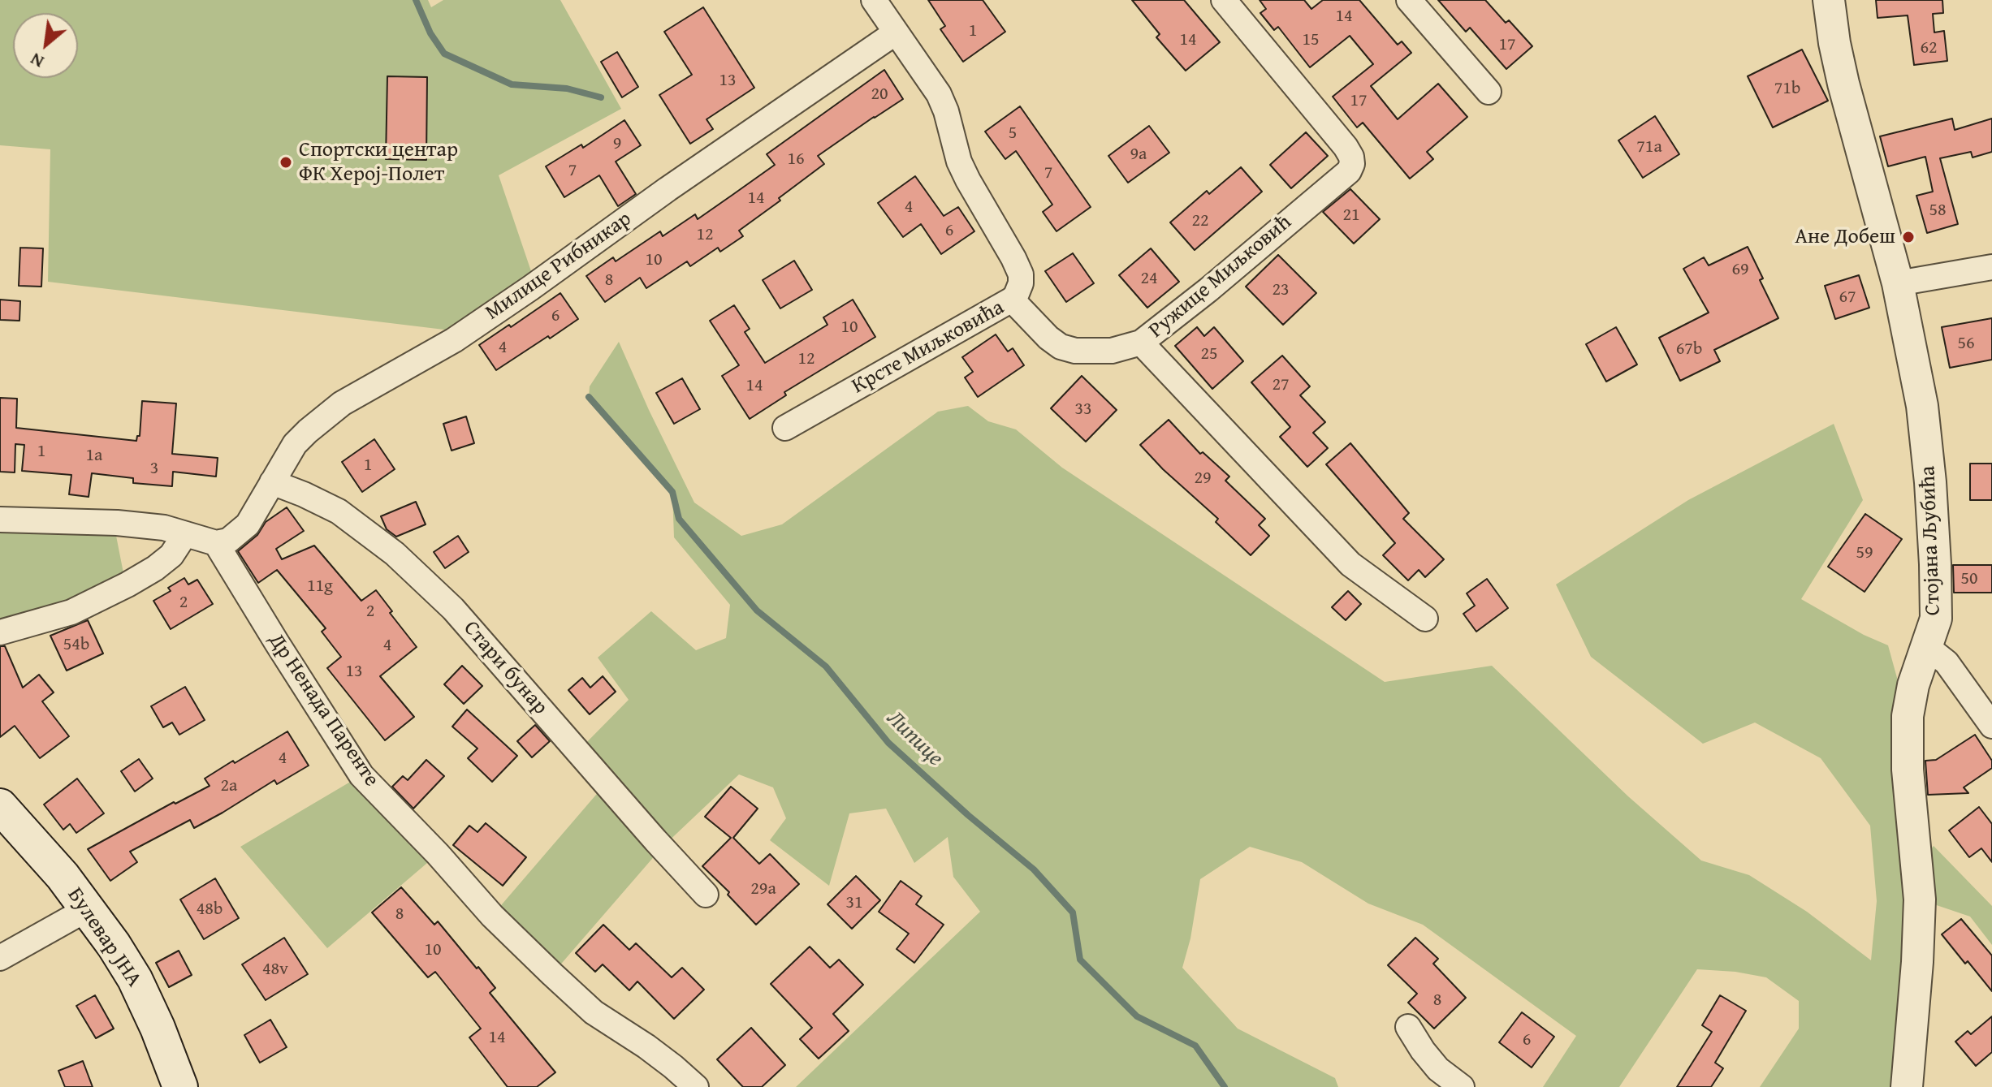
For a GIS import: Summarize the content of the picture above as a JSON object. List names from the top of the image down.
{
  "streets": {
    "main road": ["Булевар ЈНА"],
    "street": [
      "Милице Рибникар",
      "Ружице Миљковић",
      "Крсте Миљковића",
      "Стојана Љубића",
      "Стари бунар",
      "Др Ненада Паренте"
    ]
  },
  "crossings": [
    ["Милице Рибникар", "Крсте Миљковића"],
    ["Милице Рибникар", "Стари бунар"],
    ["Милице Рибникар", "Др Ненада Паренте"]
  ],
  "water": ["Липице"],
  "places": ["Спортски центар ФК Херој-Полет", "Ане Добеш"],
  "house_numbers": [
    "14",
    "1",
    "14",
    "15",
    "17",
    "62",
    "13",
    "71b",
    "20",
    "17",
    "5",
    "9",
    "71a",
    "9a",
    "16",
    "7",
    "7",
    "14",
    "4",
    "58",
    "21",
    "22",
    "6",
    "12",
    "10",
    "69",
    "24",
    "8",
    "23",
    "67",
    "6",
    "10",
    "56",
    "4",
    "67b",
    "25",
    "12",
    "27",
    "14",
    "33",
    "1",
    "1a",
    "1",
    "3",
    "29",
    "59",
    "50",
    "11g",
    "2",
    "2",
    "54b",
    "4",
    "13",
    "4",
    "2a",
    "29a",
    "31",
    "48b",
    "8",
    "10",
    "48v",
    "8",
    "14",
    "6"
  ],
  "north": "bottom left"
}
